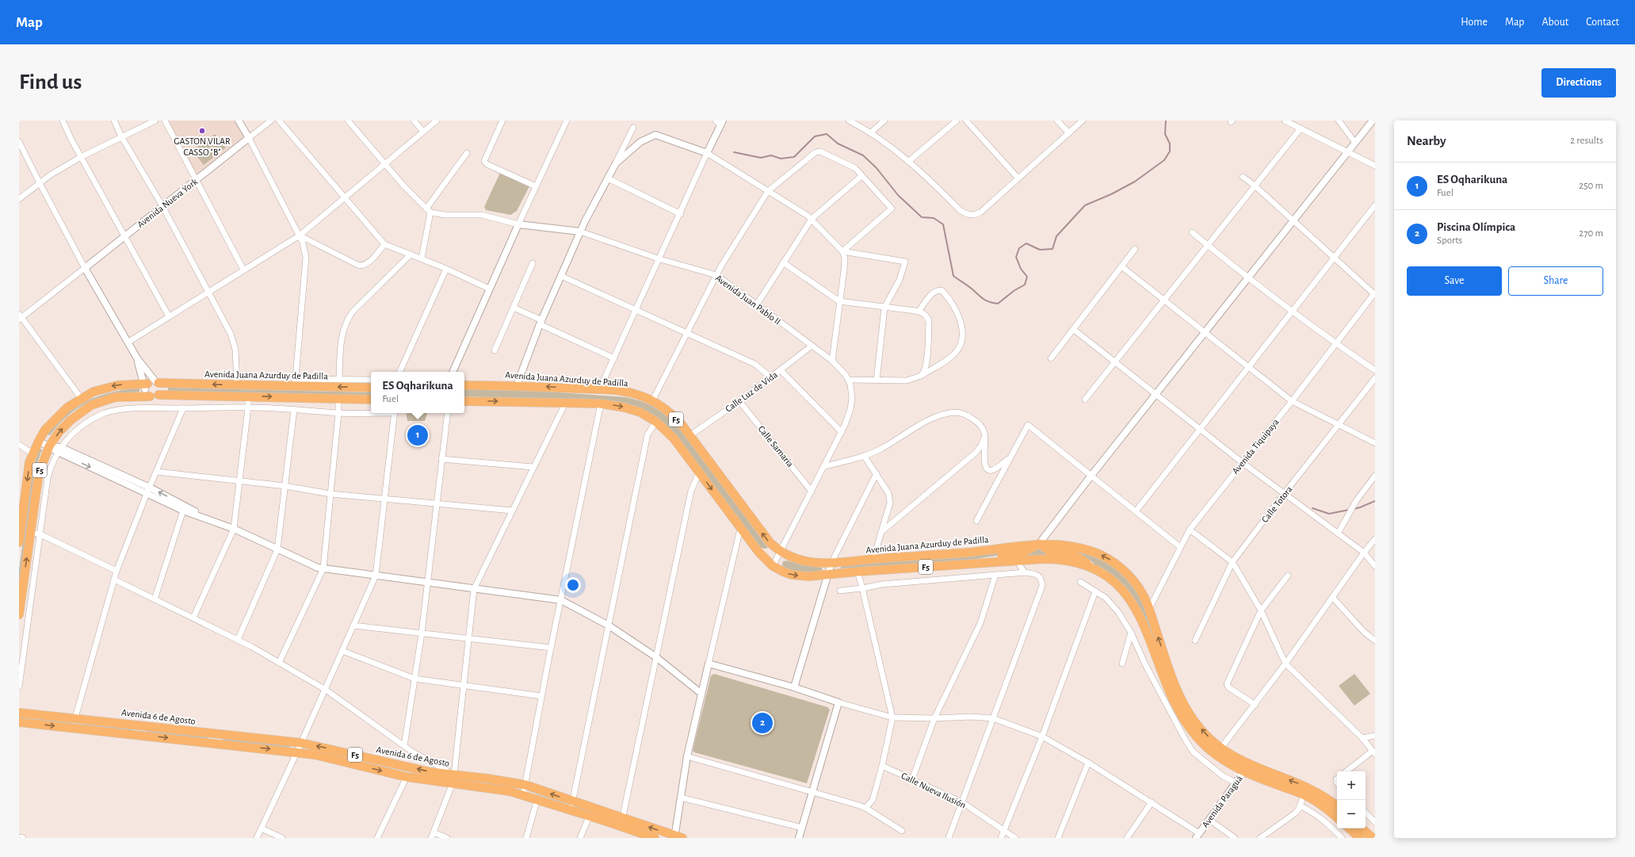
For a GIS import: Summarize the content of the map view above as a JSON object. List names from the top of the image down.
{
  "streets": {
    "highway": ["Avenida Juana Azurduy de Padilla", "F5", "Avenida 6 de Agosto"],
    "street": [
      "Avenida Nueva York",
      "Avenida Juan Pablo II",
      "Calle Luz de Vida",
      "Calle Samaria",
      "Avenida Tiquipaya",
      "Calle Totora",
      "Calle Nueva Ilusión",
      "Avenida Paraguá"
    ]
  },
  "crossings": [
    ["Avenida Juan Pablo II", "Calle Luz de Vida"],
    ["Avenida Juana Azurduy de Padilla", "Calle Luz de Vida"],
    ["Avenida Juana Azurduy de Padilla", "Avenida Tiquipaya"],
    ["Avenida Juana Azurduy de Padilla", "Avenida Paraguá"],
    ["Calle Luz de Vida", "Calle Samaria"]
  ],
  "places": ["GASTON VILAR CASSO \"B\""],
  "page": {
    "header": "Map",
    "nav": [
      "Home",
      "Map",
      "About",
      "Contact"
    ],
    "buttons": [
      "Directions",
      ["Save", "Share"]
    ],
    "title": "Find us",
    "heading": ["Nearby", "2 results"],
    "list": [
      {
        "mark": "1",
        "name": "ES Oqharikuna",
        "note": "Fuel",
        "value": "250 m"
      },
      {
        "mark": "2",
        "name": "Piscina Olímpica",
        "note": "Sports",
        "value": "270 m"
      }
    ],
    "popup": ["ES Oqharikuna", "Fuel"],
    "pins": ["1", "2"],
    "map_buttons": ["+", "−"]
  }
}
